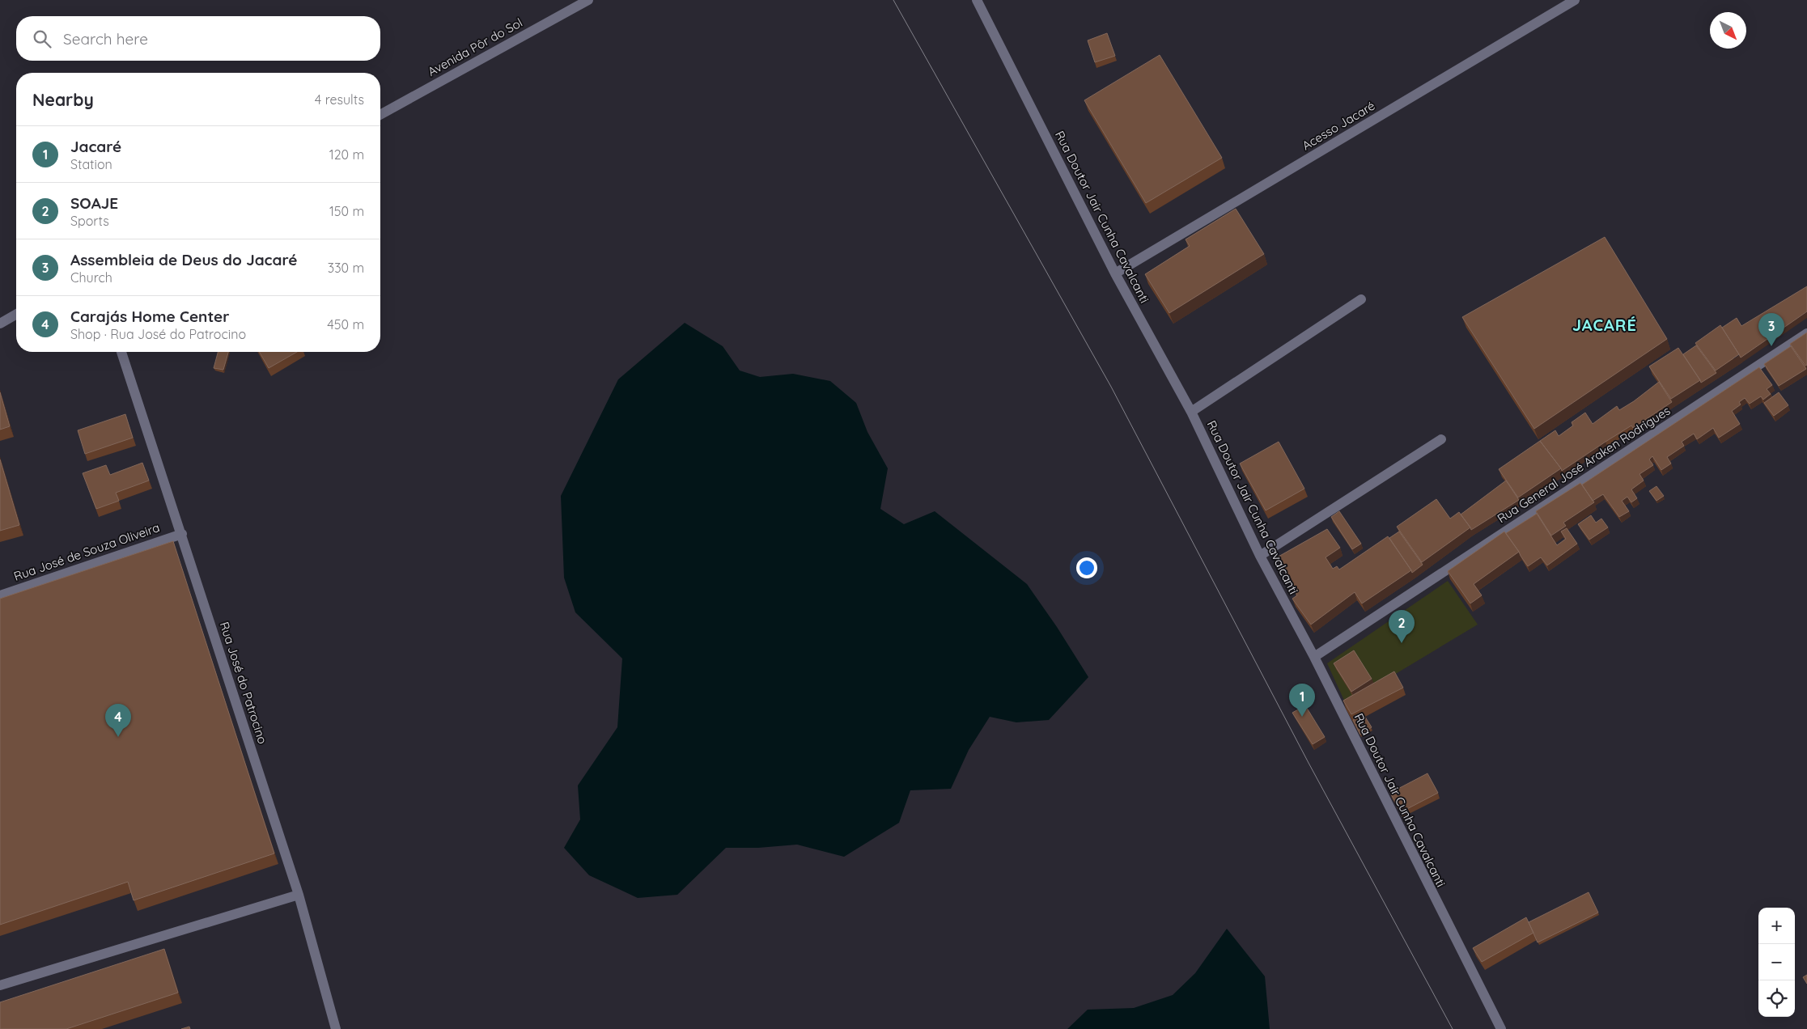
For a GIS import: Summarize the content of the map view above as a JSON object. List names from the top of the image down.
{
  "streets": {
    "street": [
      "Avenida Pôr do Sol",
      "Acesso Jacaré",
      "Rua Doutor Jair Cunha Cavalcanti",
      "Rua General José Araken Rodrigues",
      "Rua José de Souza Oliveira",
      "Rua José do Patrocino"
    ]
  },
  "crossings": [
    ["Acesso Jacaré", "Rua Doutor Jair Cunha Cavalcanti"],
    ["Rua Doutor Jair Cunha Cavalcanti", "Rua General José Araken Rodrigues"],
    ["Rua José de Souza Oliveira", "Rua José do Patrocino"]
  ],
  "districts": ["JACARÉ"],
  "north": "bottom right",
  "page": {
    "search": "Search here",
    "heading": ["Nearby", "4 results"],
    "list": [
      {
        "mark": "1",
        "name": "Jacaré",
        "note": "Station",
        "value": "120 m"
      },
      {
        "mark": "2",
        "name": "SOAJE",
        "note": "Sports",
        "value": "150 m"
      },
      {
        "mark": "3",
        "name": "Assembleia de Deus do Jacaré",
        "note": "Church",
        "value": "330 m"
      },
      {
        "mark": "4",
        "name": "Carajás Home Center",
        "note": "Shop · Rua José do Patrocino",
        "value": "450 m"
      }
    ],
    "pins": [
      "3",
      "2",
      "1",
      "4"
    ],
    "map_buttons": ["+", "−"]
  }
}
